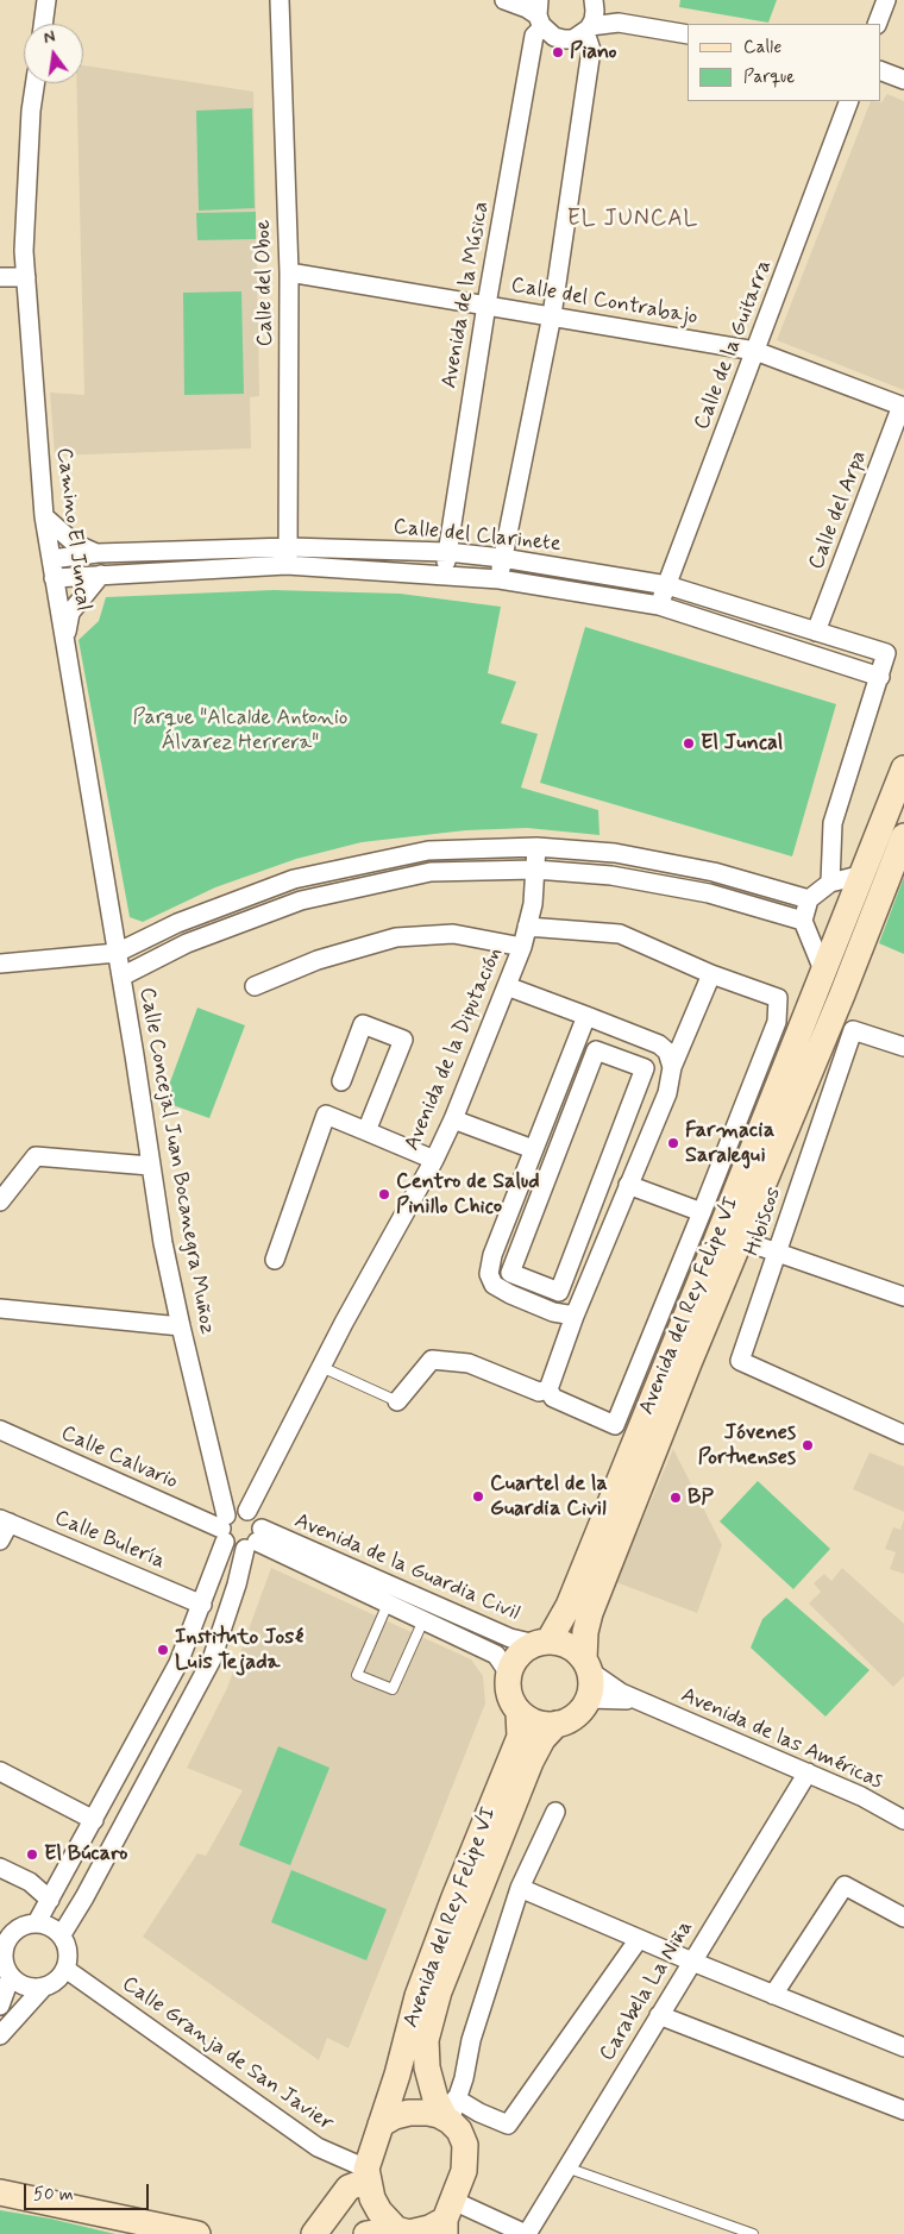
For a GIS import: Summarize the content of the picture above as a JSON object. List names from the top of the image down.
{
  "streets": {
    "main road": ["Avenida del Rey Felipe VI"],
    "street": [
      "Calle del Oboe",
      "Avenida de la Música",
      "Calle del Contrabajo",
      "Calle de la Guitarra",
      "Calle del Arpa",
      "Camino El Juncal",
      "Calle del Clarinete",
      "Avenida de la Diputación",
      "Calle Concejal Juan Bocanegra Muñoz",
      "Hibiscos",
      "Calle Calvario",
      "Calle Bulería",
      "Avenida de la Guardia Civil",
      "Avenida de las Américas",
      "Carabela La Niña",
      "Calle Granja de San Javier"
    ]
  },
  "crossings": [
    ["Calle del Oboe", "Calle del Contrabajo"],
    ["Calle del Oboe", "Calle del Clarinete"],
    ["Avenida de la Música", "Calle del Contrabajo"],
    ["Avenida de la Música", "Calle del Clarinete"],
    ["Calle del Contrabajo", "Calle de la Guitarra"],
    ["Calle del Contrabajo", "Calle del Arpa"],
    ["Calle de la Guitarra", "Calle del Clarinete"],
    ["Calle del Arpa", "Calle del Clarinete"],
    ["Camino El Juncal", "Calle del Clarinete"],
    ["Camino El Juncal", "Calle Concejal Juan Bocanegra Muñoz"],
    ["Avenida de la Diputación", "Calle Concejal Juan Bocanegra Muñoz"],
    ["Avenida de la Diputación", "Calle Calvario"],
    ["Avenida de la Diputación", "Avenida de la Guardia Civil"],
    ["Calle Concejal Juan Bocanegra Muñoz", "Calle Calvario"],
    ["Calle Concejal Juan Bocanegra Muñoz", "Avenida de la Guardia Civil"],
    ["Avenida del Rey Felipe VI", "Avenida de la Guardia Civil"],
    ["Avenida del Rey Felipe VI", "Avenida de las Américas"],
    ["Avenida del Rey Felipe VI", "Carabela La Niña"],
    ["Avenida del Rey Felipe VI", "Calle Granja de San Javier"],
    ["Calle Calvario", "Avenida de la Guardia Civil"],
    ["Avenida de la Guardia Civil", "Avenida de las Américas"],
    ["Avenida de las Américas", "Carabela La Niña"],
    ["Carabela La Niña", "Calle Granja de San Javier"]
  ],
  "districts": ["EL JUNCAL"],
  "parks": ["Parque \"Alcalde Antonio Álvarez Herrera\""],
  "places": [
    "Piano",
    "El Juncal",
    "Farmacia Saralegui",
    "Centro de Salud Pinillo Chico",
    "Jóvenes Portuenses",
    "Cuartel de la Guardia Civil",
    "BP",
    "Instituto José Luis Tejada",
    "El Búcaro"
  ],
  "legend": ["Calle", "Parque"],
  "scale_bar": "50 m",
  "north": "top"
}
